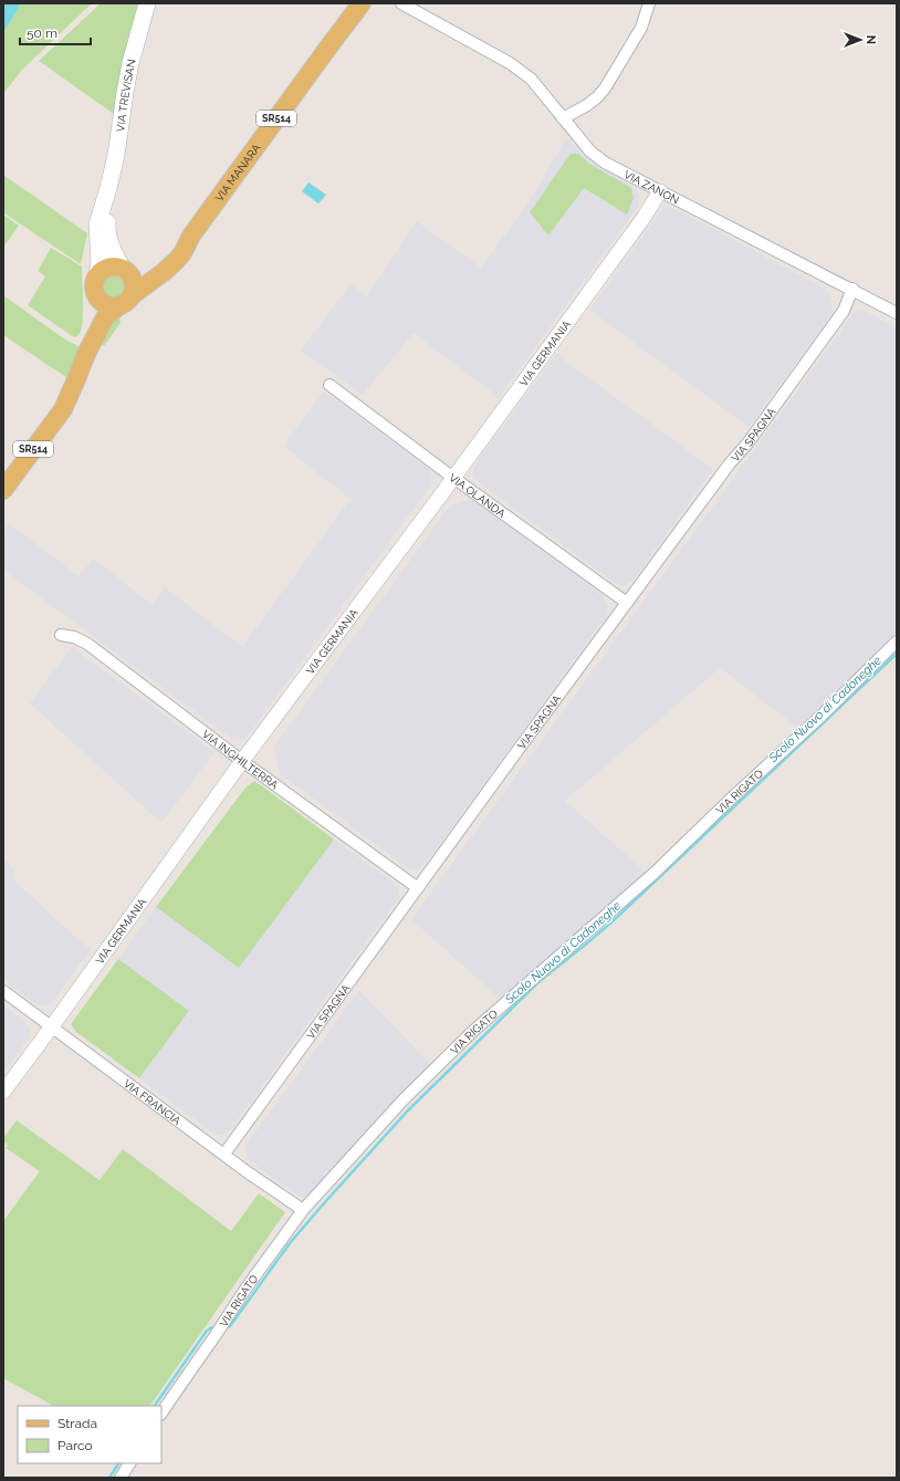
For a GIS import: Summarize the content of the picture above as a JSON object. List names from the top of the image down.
{
  "streets": {
    "main road": ["VIA TREVISAN", "SR514", "VIA MANARA"],
    "street": [
      "VIA ZANON",
      "VIA GERMANIA",
      "VIA SPAGNA",
      "VIA OLANDA",
      "VIA INGHILTERRA",
      "VIA RIGATO",
      "VIA FRANCIA"
    ]
  },
  "crossings": [
    ["VIA TREVISAN", "SR514"],
    ["VIA TREVISAN", "VIA MANARA"],
    ["SR514", "VIA MANARA"],
    ["VIA ZANON", "VIA GERMANIA"],
    ["VIA ZANON", "VIA SPAGNA"],
    ["VIA GERMANIA", "VIA OLANDA"],
    ["VIA GERMANIA", "VIA INGHILTERRA"],
    ["VIA GERMANIA", "VIA FRANCIA"],
    ["VIA SPAGNA", "VIA OLANDA"],
    ["VIA SPAGNA", "VIA INGHILTERRA"],
    ["VIA SPAGNA", "VIA FRANCIA"],
    ["VIA RIGATO", "VIA FRANCIA"]
  ],
  "water": ["Scolo Nuovo di Cadoneghe"],
  "legend": ["Strada", "Parco"],
  "scale_bar": "50 m",
  "north": "right"
}
